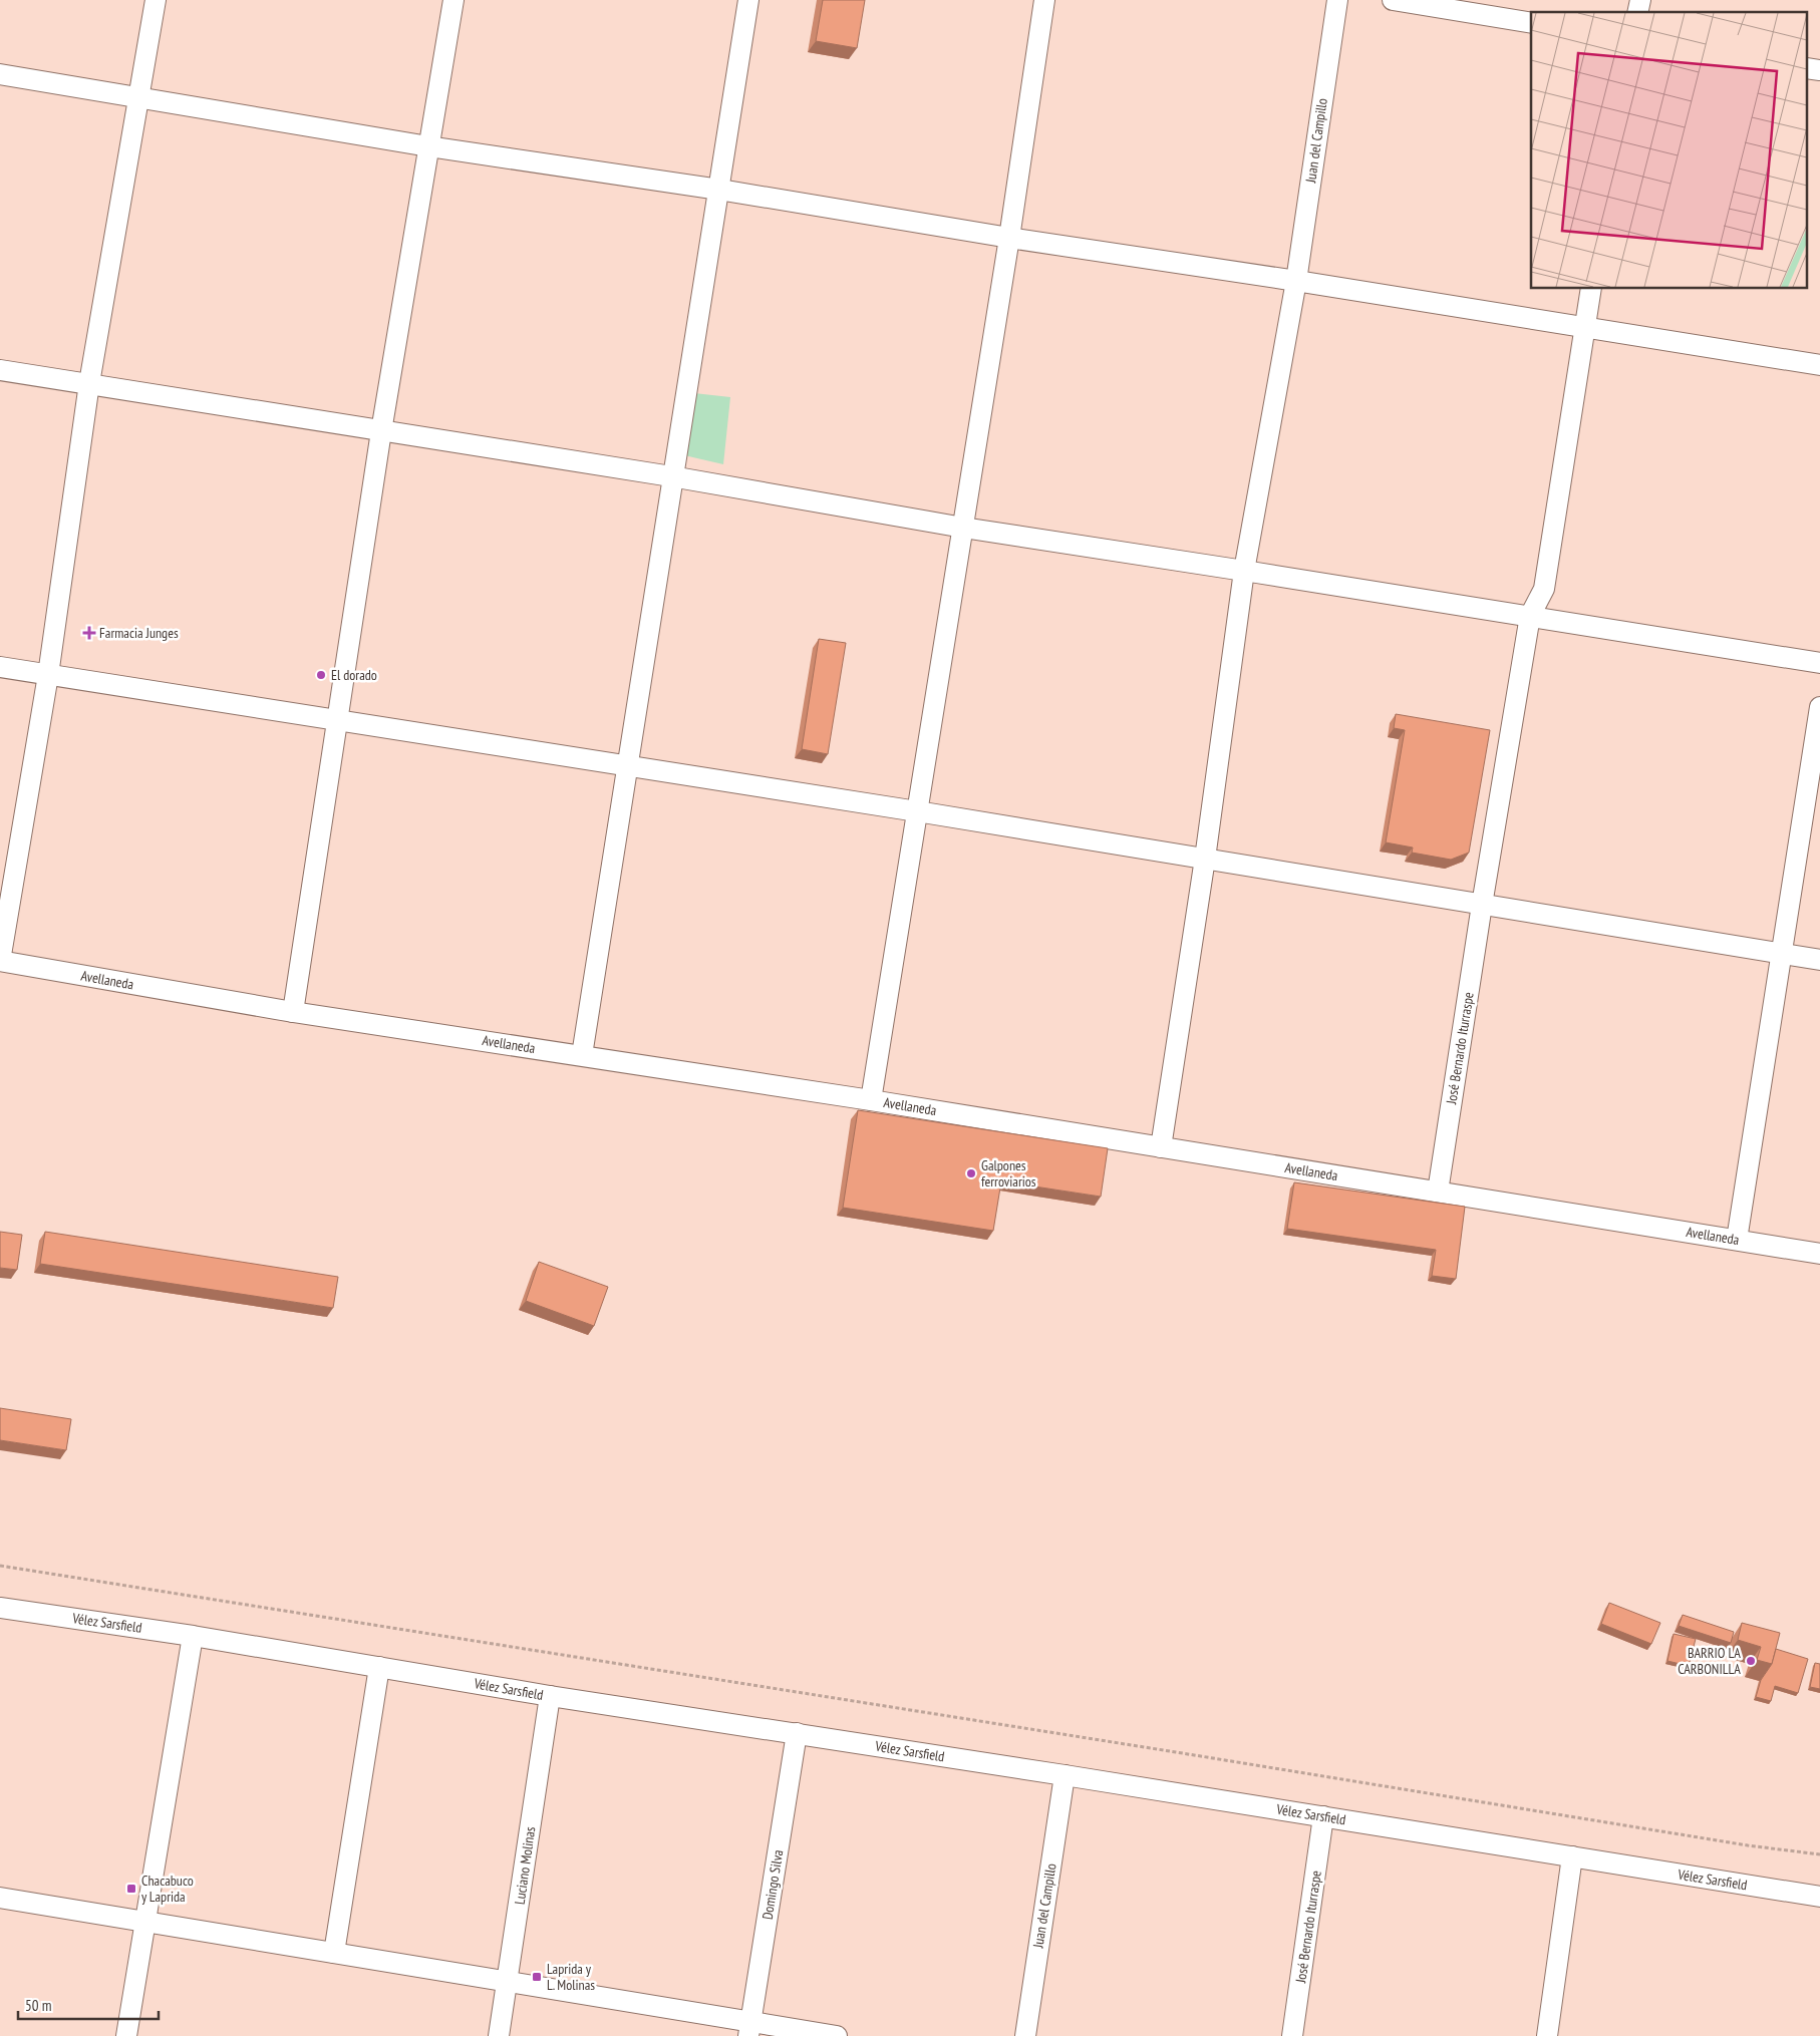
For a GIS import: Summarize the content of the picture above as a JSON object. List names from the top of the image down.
{
  "streets": {
    "street": [
      "Juan del Campillo",
      "Avellaneda",
      "José Bernardo Iturraspe",
      "Vélez Sarsfield",
      "Luciano Molinas",
      "Domingo Silva"
    ]
  },
  "crossings": [
    ["Juan del Campillo", "Avellaneda"],
    ["Juan del Campillo", "Vélez Sarsfield"],
    ["Avellaneda", "José Bernardo Iturraspe"],
    ["José Bernardo Iturraspe", "Vélez Sarsfield"],
    ["Vélez Sarsfield", "Luciano Molinas"],
    ["Vélez Sarsfield", "Domingo Silva"]
  ],
  "places": {
    "health": ["Farmacia Junges"],
    "other": ["El dorado", "Galpones ferroviarios", "BARRIO LA CARBONILLA"],
    "transit": ["Chacabuco y Laprida", "Laprida y L. Molinas"]
  },
  "scale_bar": "50 m"
}
